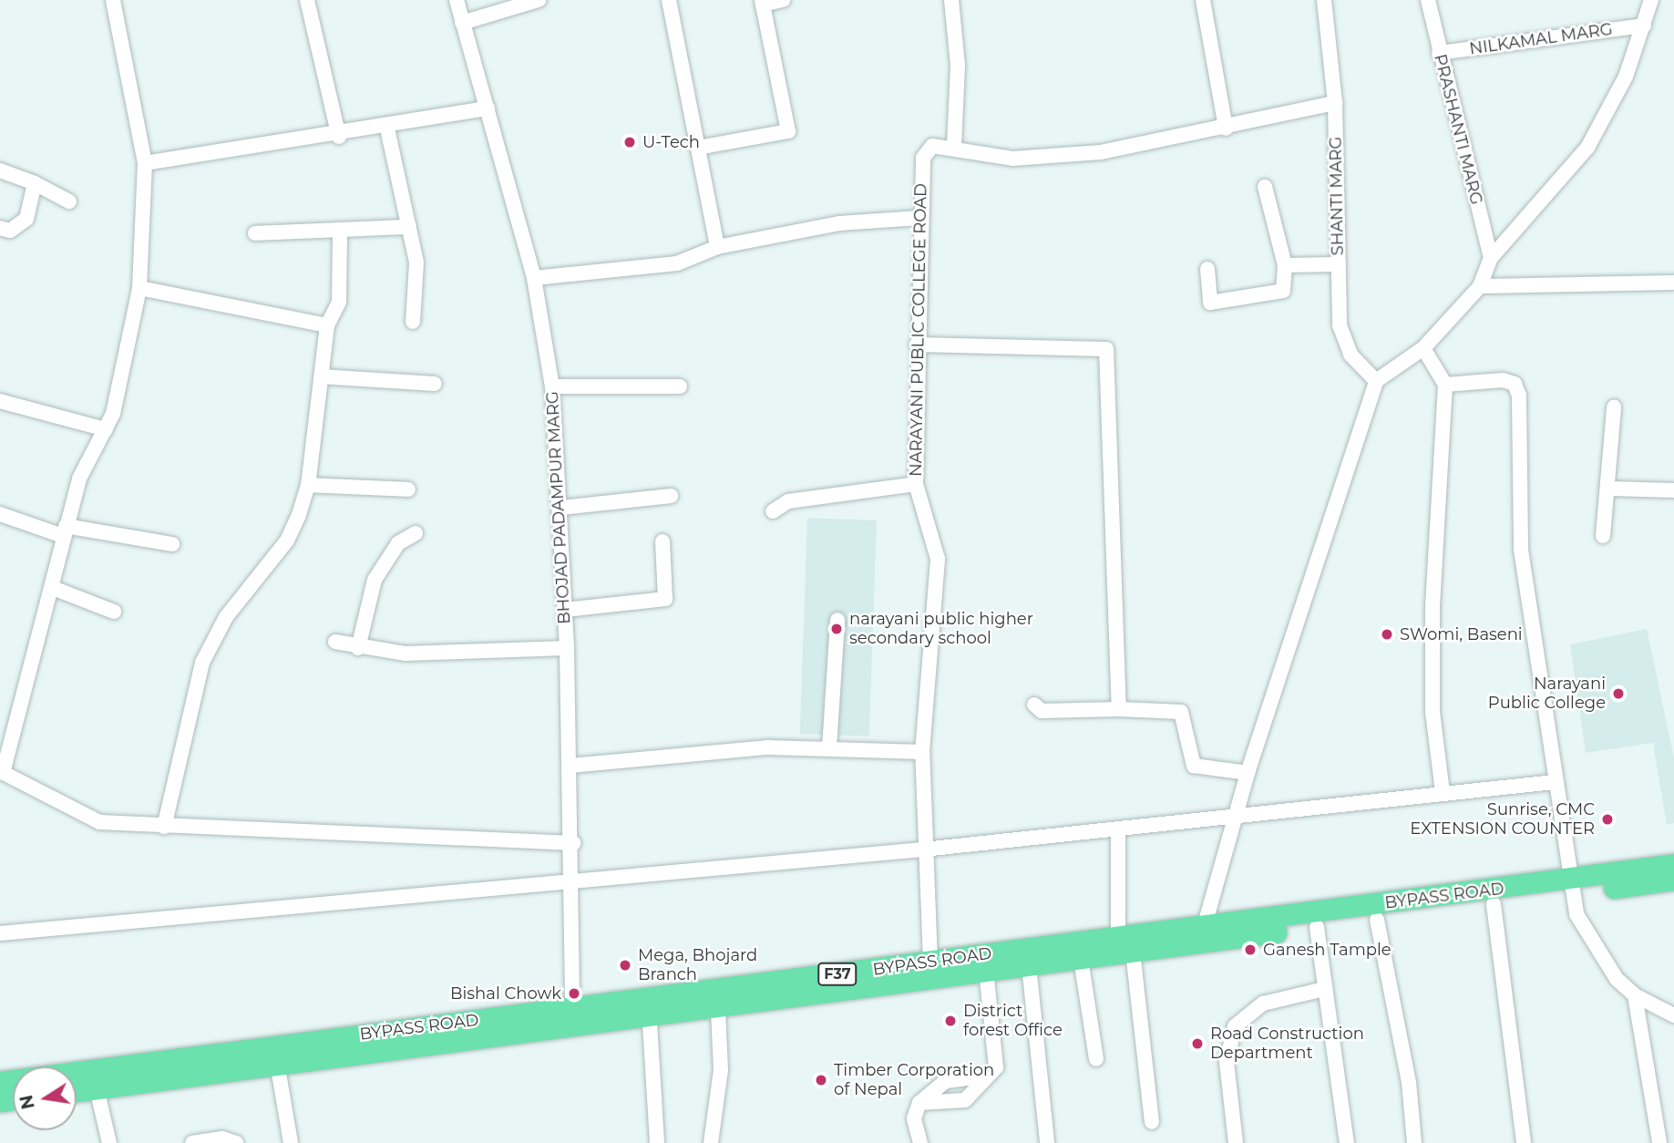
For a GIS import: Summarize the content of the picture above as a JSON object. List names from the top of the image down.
{
  "streets": {
    "highway": ["BYPASS ROAD", "F37"],
    "street": [
      "NILKAMAL MARG",
      "PRASHANTI MARG",
      "SHANTI MARG",
      "NARAYANI PUBLIC COLLEGE ROAD",
      "BHOJAD PADAMPUR MARG"
    ]
  },
  "crossings": [
    ["NILKAMAL MARG", "PRASHANTI MARG"],
    ["NARAYANI PUBLIC COLLEGE ROAD", "BYPASS ROAD"],
    ["BHOJAD PADAMPUR MARG", "BYPASS ROAD"]
  ],
  "places": [
    "U-Tech",
    "narayani public higher secondary school",
    "SWomi, Baseni",
    "Narayani Public College",
    "Sunrise, CMC EXTENSION COUNTER",
    "Ganesh Tample",
    "Mega, Bhojard Branch",
    "Bishal Chowk",
    "District forest Office",
    "Road Construction Department",
    "Timber Corporation of Nepal"
  ],
  "north": "left"
}
